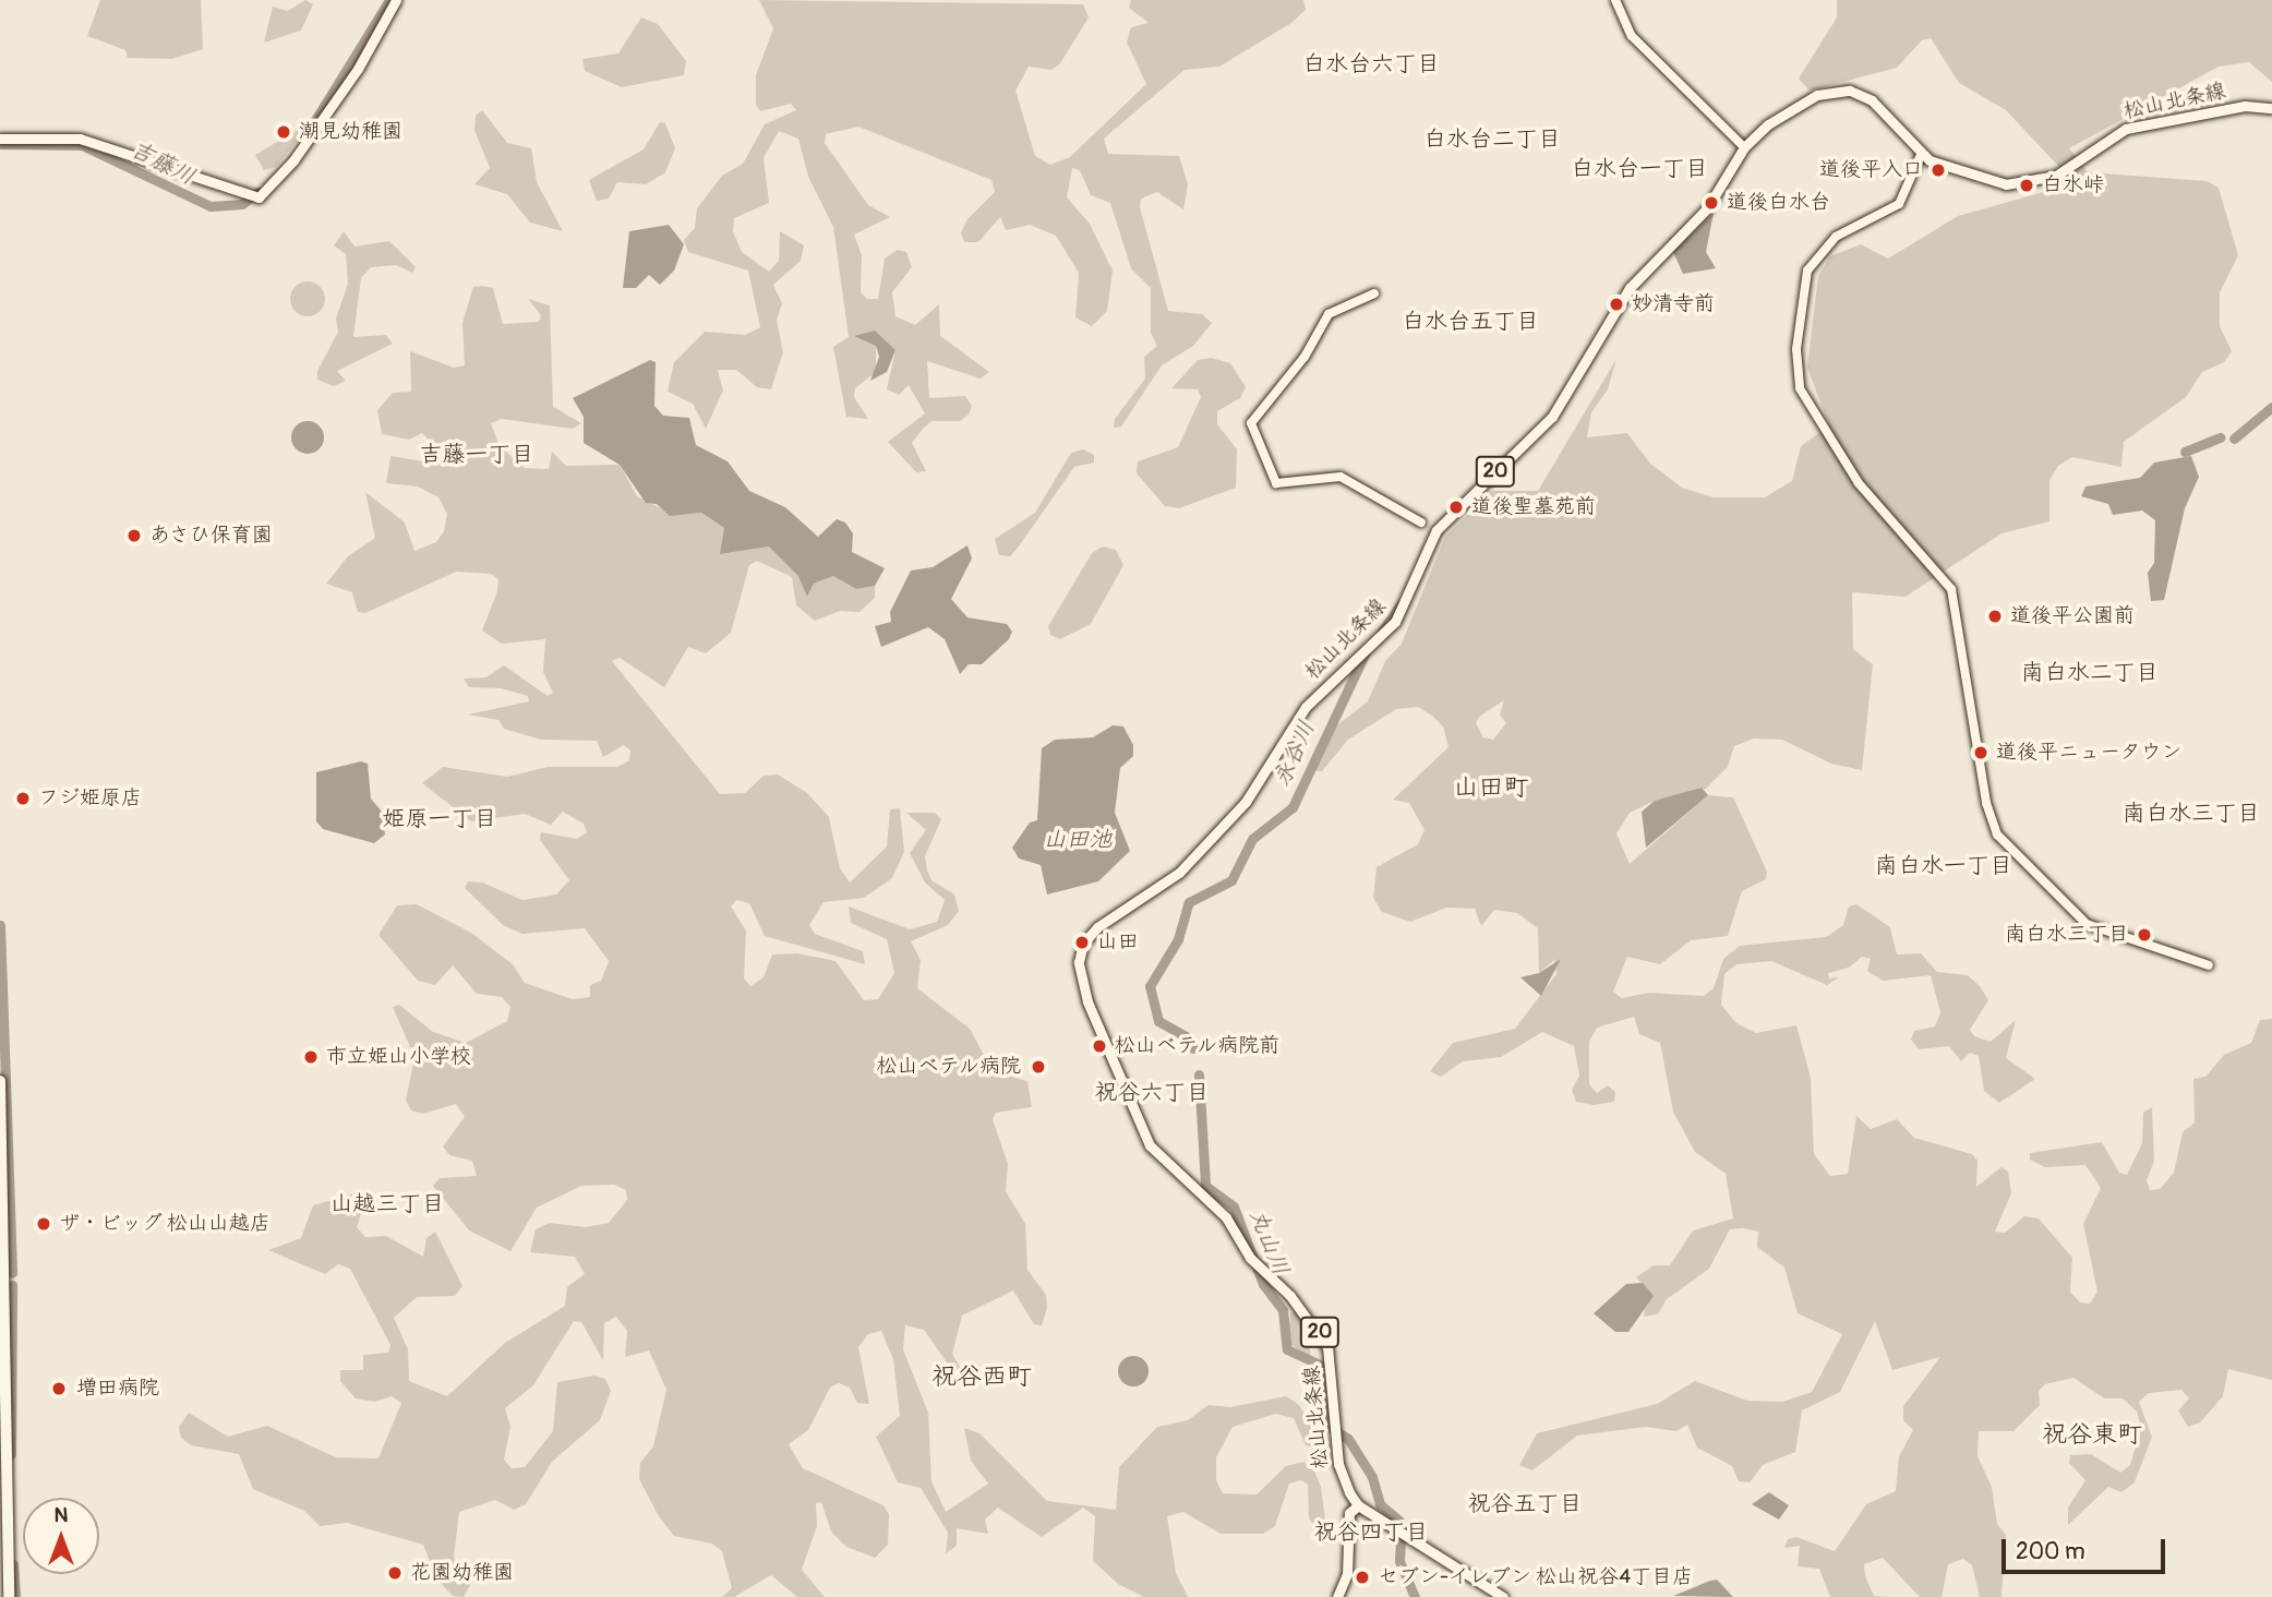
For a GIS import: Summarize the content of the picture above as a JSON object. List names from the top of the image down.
{
  "streets": {
    "main road": ["松山北条線", "20"]
  },
  "districts": [
    "白水台六丁目",
    "白水台二丁目",
    "白水台一丁目",
    "白水台五丁目",
    "吉藤一丁目",
    "南白水二丁目",
    "山田町",
    "南白水三丁目",
    "姫原一丁目",
    "南白水一丁目",
    "祝谷六丁目",
    "山越三丁目",
    "祝谷西町",
    "祝谷東町",
    "祝谷五丁目",
    "祝谷四丁目"
  ],
  "water": [
    "吉藤川",
    "永谷川",
    "山田池",
    "丸山川"
  ],
  "places": [
    "潮見幼稚園",
    "道後平入口",
    "白水峠",
    "道後白水台",
    "妙清寺前",
    "道後聖墓苑前",
    "あさひ保育園",
    "道後平公園前",
    "道後平ニュータウン",
    "フジ姫原店",
    "南白水三丁目",
    "山田",
    "松山ベテル病院前",
    "市立姫山小学校",
    "松山ベテル病院",
    "ザ・ビッグ 松山山越店",
    "増田病院",
    "花園幼稚園",
    "セブン-イレブン 松山祝谷4丁目店"
  ],
  "scale_bar": "200 m",
  "north": "top"
}
